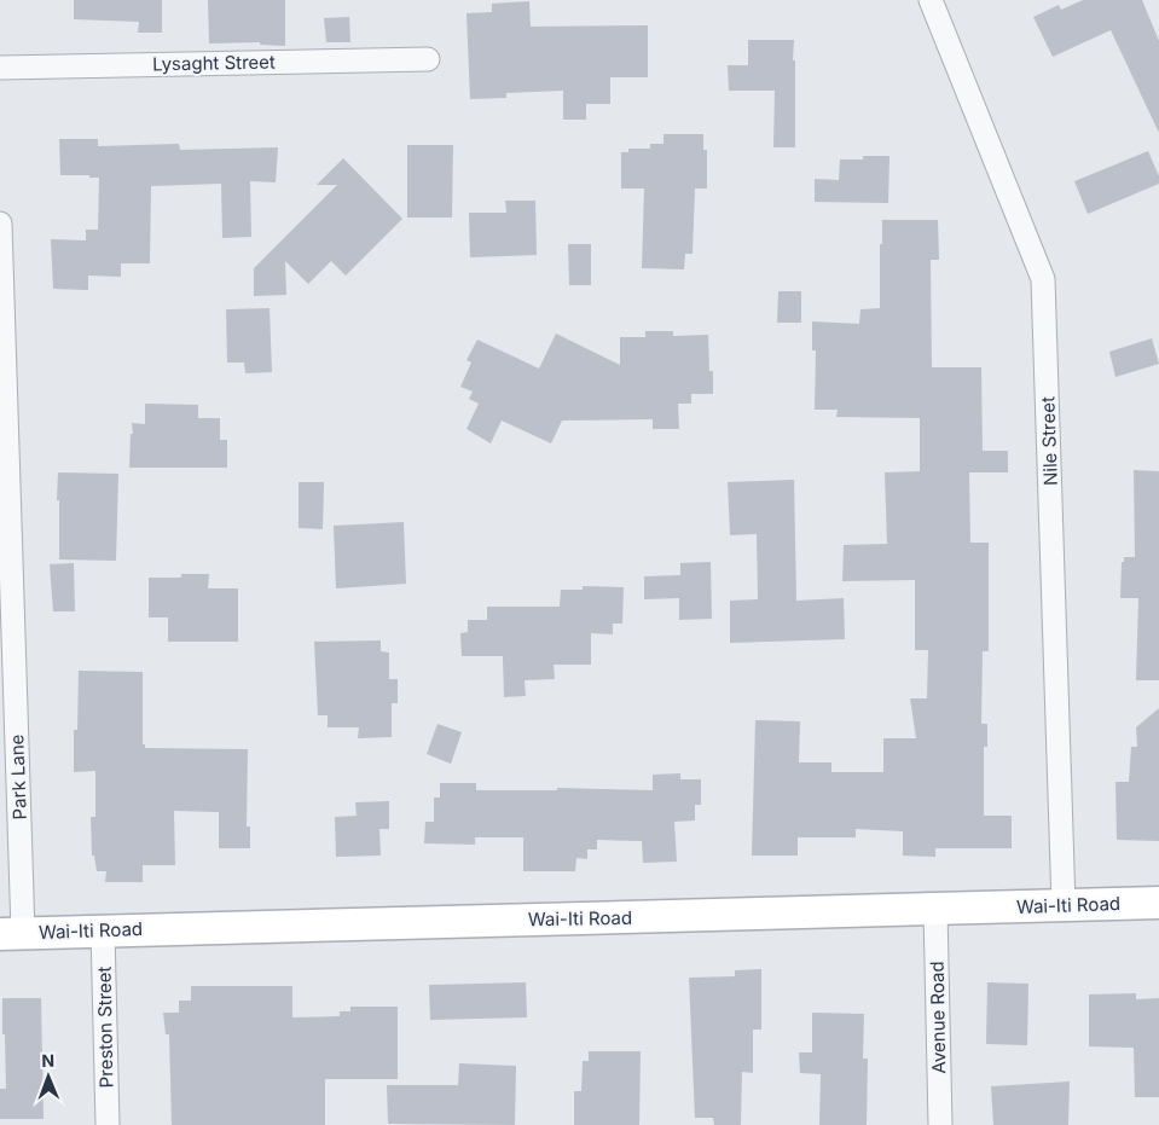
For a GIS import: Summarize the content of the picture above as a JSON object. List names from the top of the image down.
{
  "streets": {
    "main road": ["Wai-Iti Road"],
    "street": [
      "Lysaght Street",
      "Nile Street",
      "Park Lane",
      "Avenue Road",
      "Preston Street"
    ]
  },
  "crossings": [
    ["Nile Street", "Wai-Iti Road"],
    ["Park Lane", "Wai-Iti Road"],
    ["Wai-Iti Road", "Avenue Road"],
    ["Wai-Iti Road", "Preston Street"]
  ],
  "north": "top"
}
